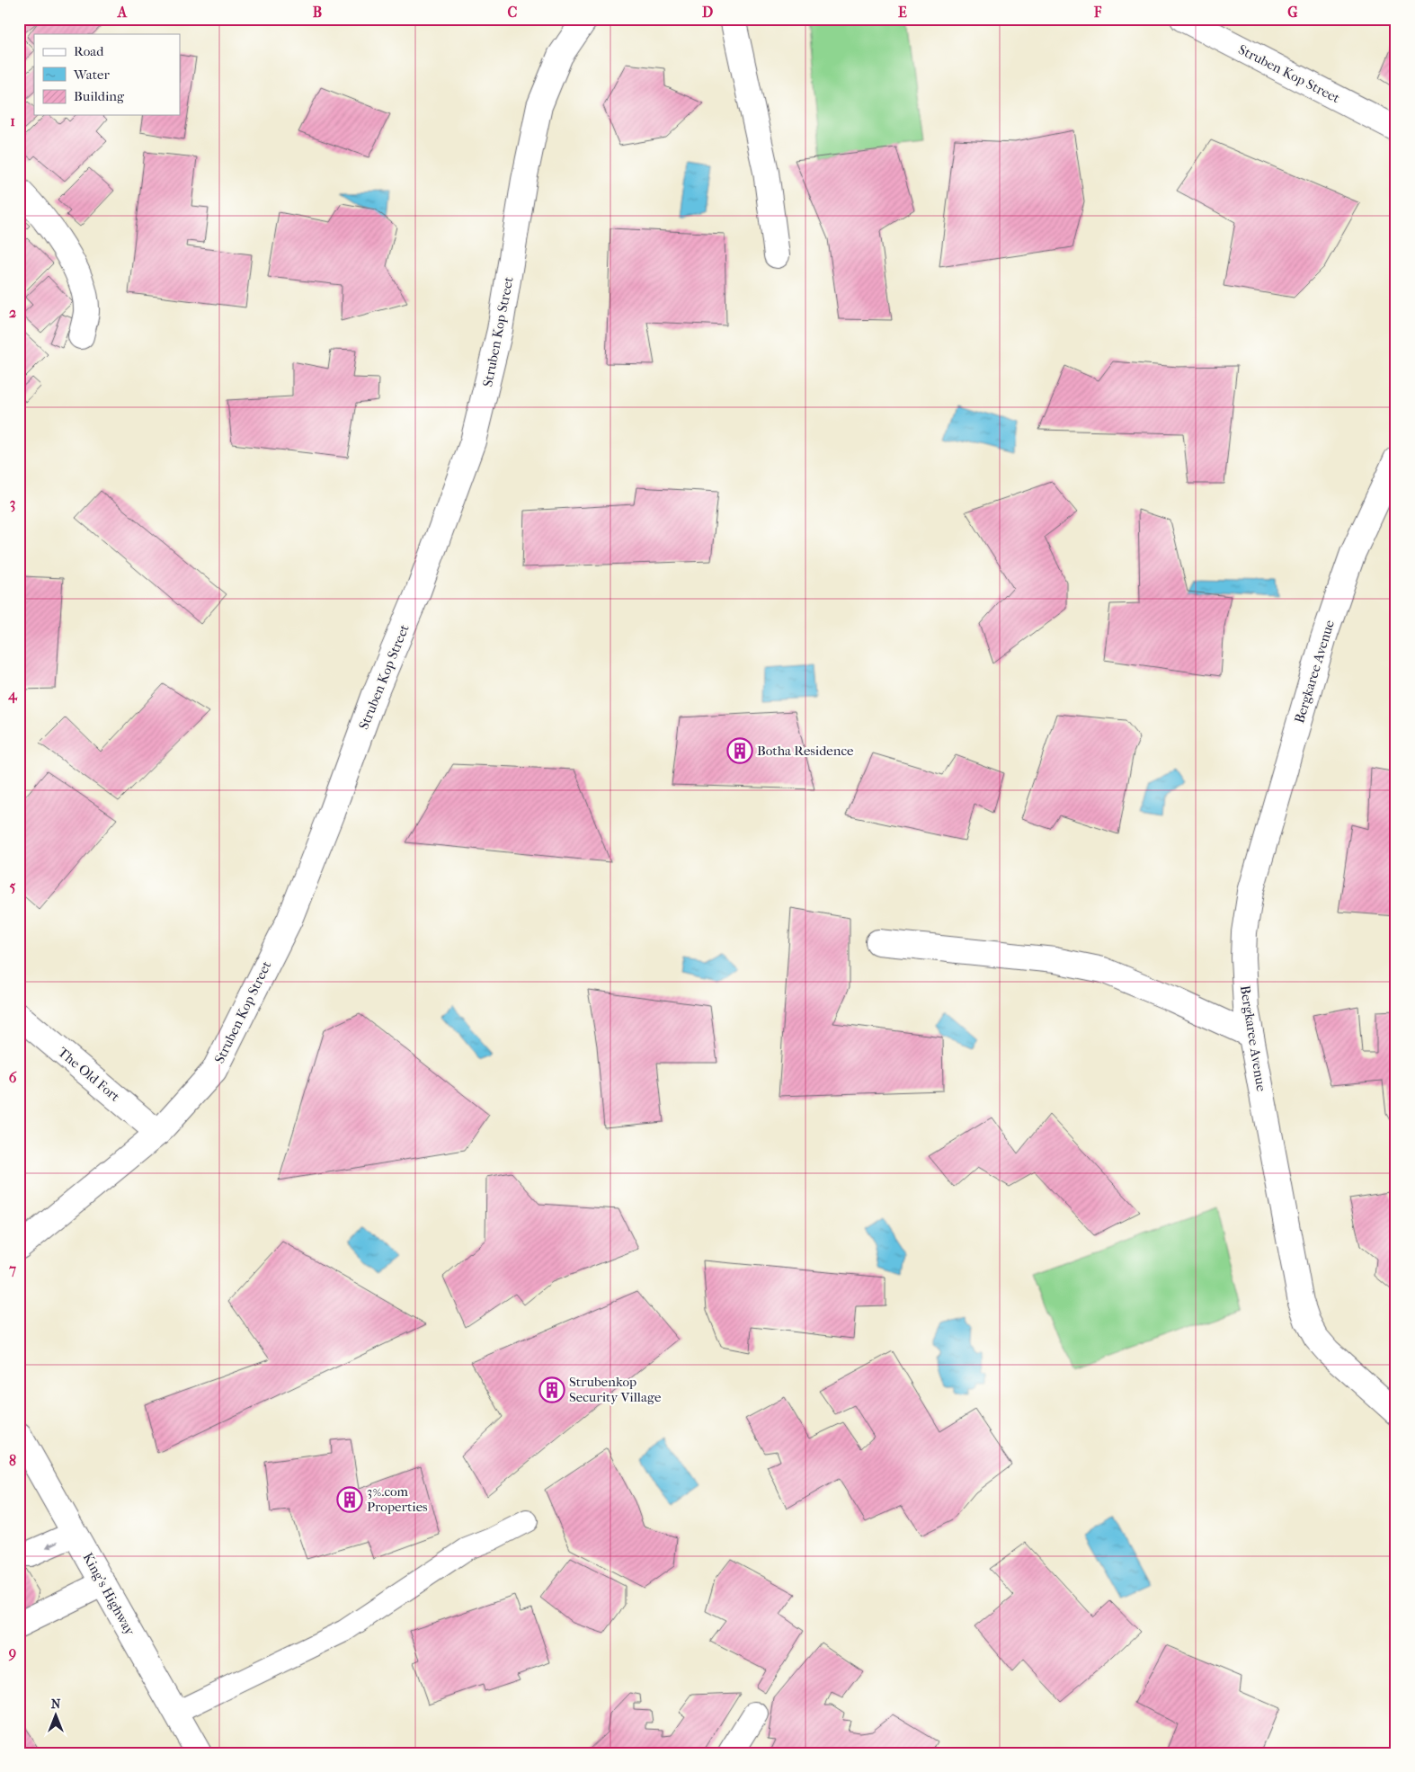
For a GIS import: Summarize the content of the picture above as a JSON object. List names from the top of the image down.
{
  "streets": {
    "street": [
      "Struben Kop Street",
      "Bergkaree Avenue",
      "The Old Fort",
      "King's Highway"
    ]
  },
  "crossings": [
    ["Struben Kop Street", "The Old Fort"]
  ],
  "places": {
    "building": ["Botha Residence", "Strubenkop Security Village", "3%.com Properties"]
  },
  "legend": ["Road", "Water", "Building"],
  "north": "top",
  "grid": {
    "columns": [
      "A",
      "B",
      "C",
      "D",
      "E",
      "F",
      "G"
    ],
    "rows": [
      "1",
      "2",
      "3",
      "4",
      "5",
      "6",
      "7",
      "8",
      "9"
    ]
  }
}
